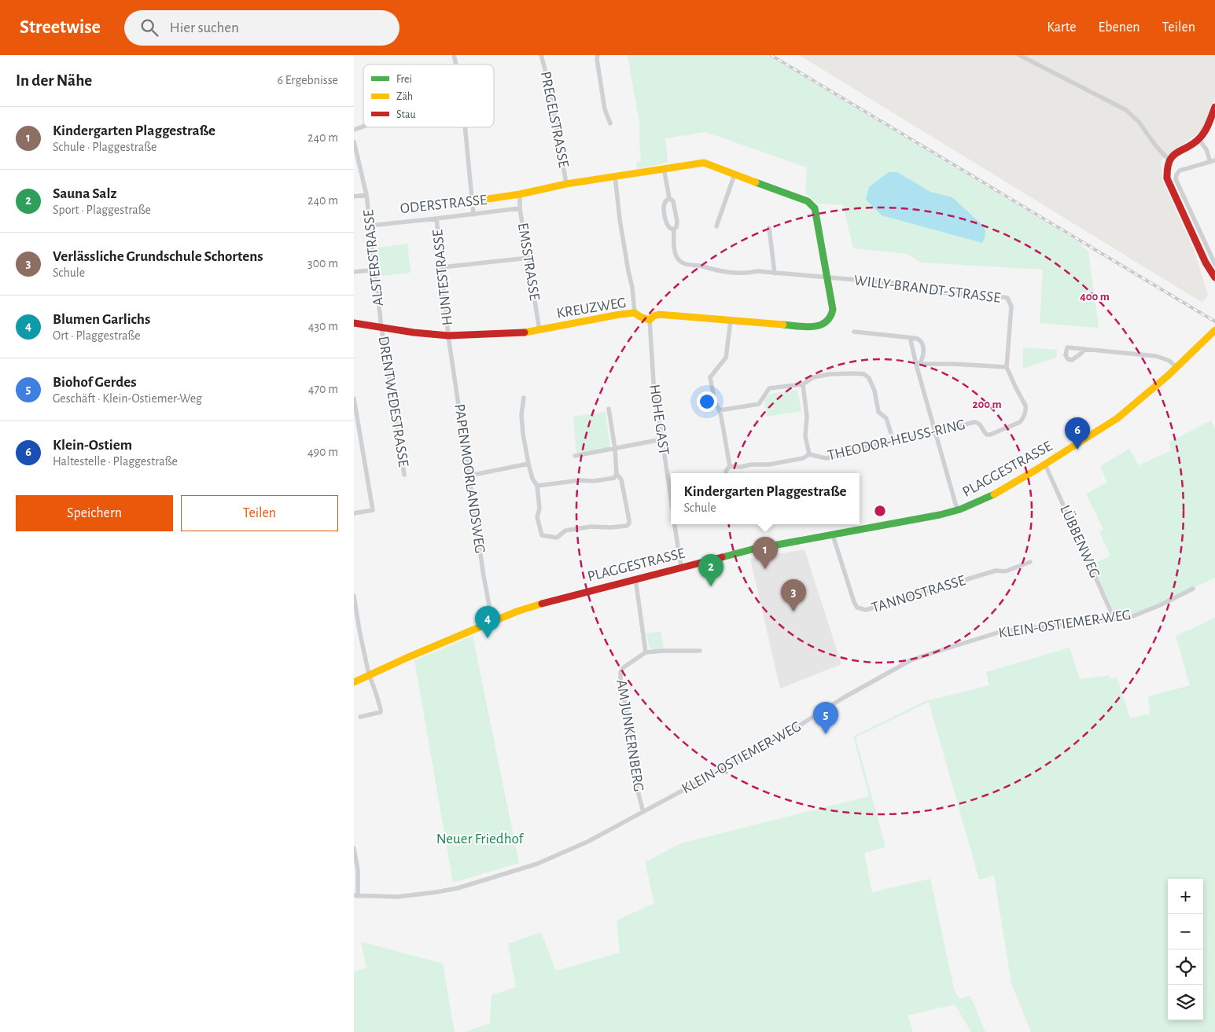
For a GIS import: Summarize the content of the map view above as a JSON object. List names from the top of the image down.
{
  "streets": {
    "street": [
      "PREGELSTRASSE",
      "ODERSTRASSE",
      "ALSTERSTRASSE",
      "EMSSTRASSE",
      "HUNTESTRASSE",
      "WILLY-BRANDT-STRASSE",
      "KREUZWEG",
      "DRENTWEDESTRASSE",
      "HOHE GAST",
      "THEODOR-HEUSS-RING",
      "PLAGGESTRASSE",
      "PAPENMOORLANDSWEG",
      "LÜBBENWEG",
      "TANNOSTRASSE",
      "KLEIN-OSTIEMER-WEG",
      "AM JUNKERNBERG"
    ]
  },
  "crossings": [
    ["PREGELSTRASSE", "ODERSTRASSE"],
    ["ODERSTRASSE", "ALSTERSTRASSE"],
    ["ODERSTRASSE", "EMSSTRASSE"],
    ["ODERSTRASSE", "HUNTESTRASSE"],
    ["ODERSTRASSE", "WILLY-BRANDT-STRASSE"],
    ["ALSTERSTRASSE", "KREUZWEG"],
    ["ALSTERSTRASSE", "DRENTWEDESTRASSE"],
    ["EMSSTRASSE", "KREUZWEG"],
    ["HUNTESTRASSE", "KREUZWEG"],
    ["HUNTESTRASSE", "PAPENMOORLANDSWEG"],
    ["WILLY-BRANDT-STRASSE", "THEODOR-HEUSS-RING"],
    ["KREUZWEG", "DRENTWEDESTRASSE"],
    ["KREUZWEG", "HOHE GAST"],
    ["KREUZWEG", "PAPENMOORLANDSWEG"],
    ["HOHE GAST", "PLAGGESTRASSE"],
    ["PLAGGESTRASSE", "PAPENMOORLANDSWEG"],
    ["PLAGGESTRASSE", "LÜBBENWEG"],
    ["PLAGGESTRASSE", "TANNOSTRASSE"],
    ["LÜBBENWEG", "KLEIN-OSTIEMER-WEG"],
    ["KLEIN-OSTIEMER-WEG", "AM JUNKERNBERG"]
  ],
  "parks": ["Neuer Friedhof"],
  "legend": ["Frei", "Zäh", "Stau"],
  "page": {
    "header": "Streetwise",
    "search": "Hier suchen",
    "nav": ["Karte", "Ebenen", "Teilen"],
    "heading": ["In der Nähe", "6 Ergebnisse"],
    "list": [
      {
        "mark": "1",
        "name": "Kindergarten Plaggestraße",
        "note": "Schule · Plaggestraße",
        "value": "240 m"
      },
      {
        "mark": "2",
        "name": "Sauna Salz",
        "note": "Sport · Plaggestraße",
        "value": "240 m"
      },
      {
        "mark": "3",
        "name": "Verlässliche Grundschule Schortens",
        "note": "Schule",
        "value": "300 m"
      },
      {
        "mark": "4",
        "name": "Blumen Garlichs",
        "note": "Ort · Plaggestraße",
        "value": "430 m"
      },
      {
        "mark": "5",
        "name": "Biohof Gerdes",
        "note": "Geschäft · Klein-Ostiemer-Weg",
        "value": "470 m"
      },
      {
        "mark": "6",
        "name": "Klein-Ostiem",
        "note": "Haltestelle · Plaggestraße",
        "value": "490 m"
      }
    ],
    "pins": [
      "6",
      "1",
      "2",
      "3",
      "4",
      "5"
    ],
    "popup": ["Kindergarten Plaggestraße", "Schule"],
    "buttons": ["Speichern", "Teilen"],
    "map_buttons": ["+", "−"]
  },
  "rings": ["400 m", "200 m"]
}
